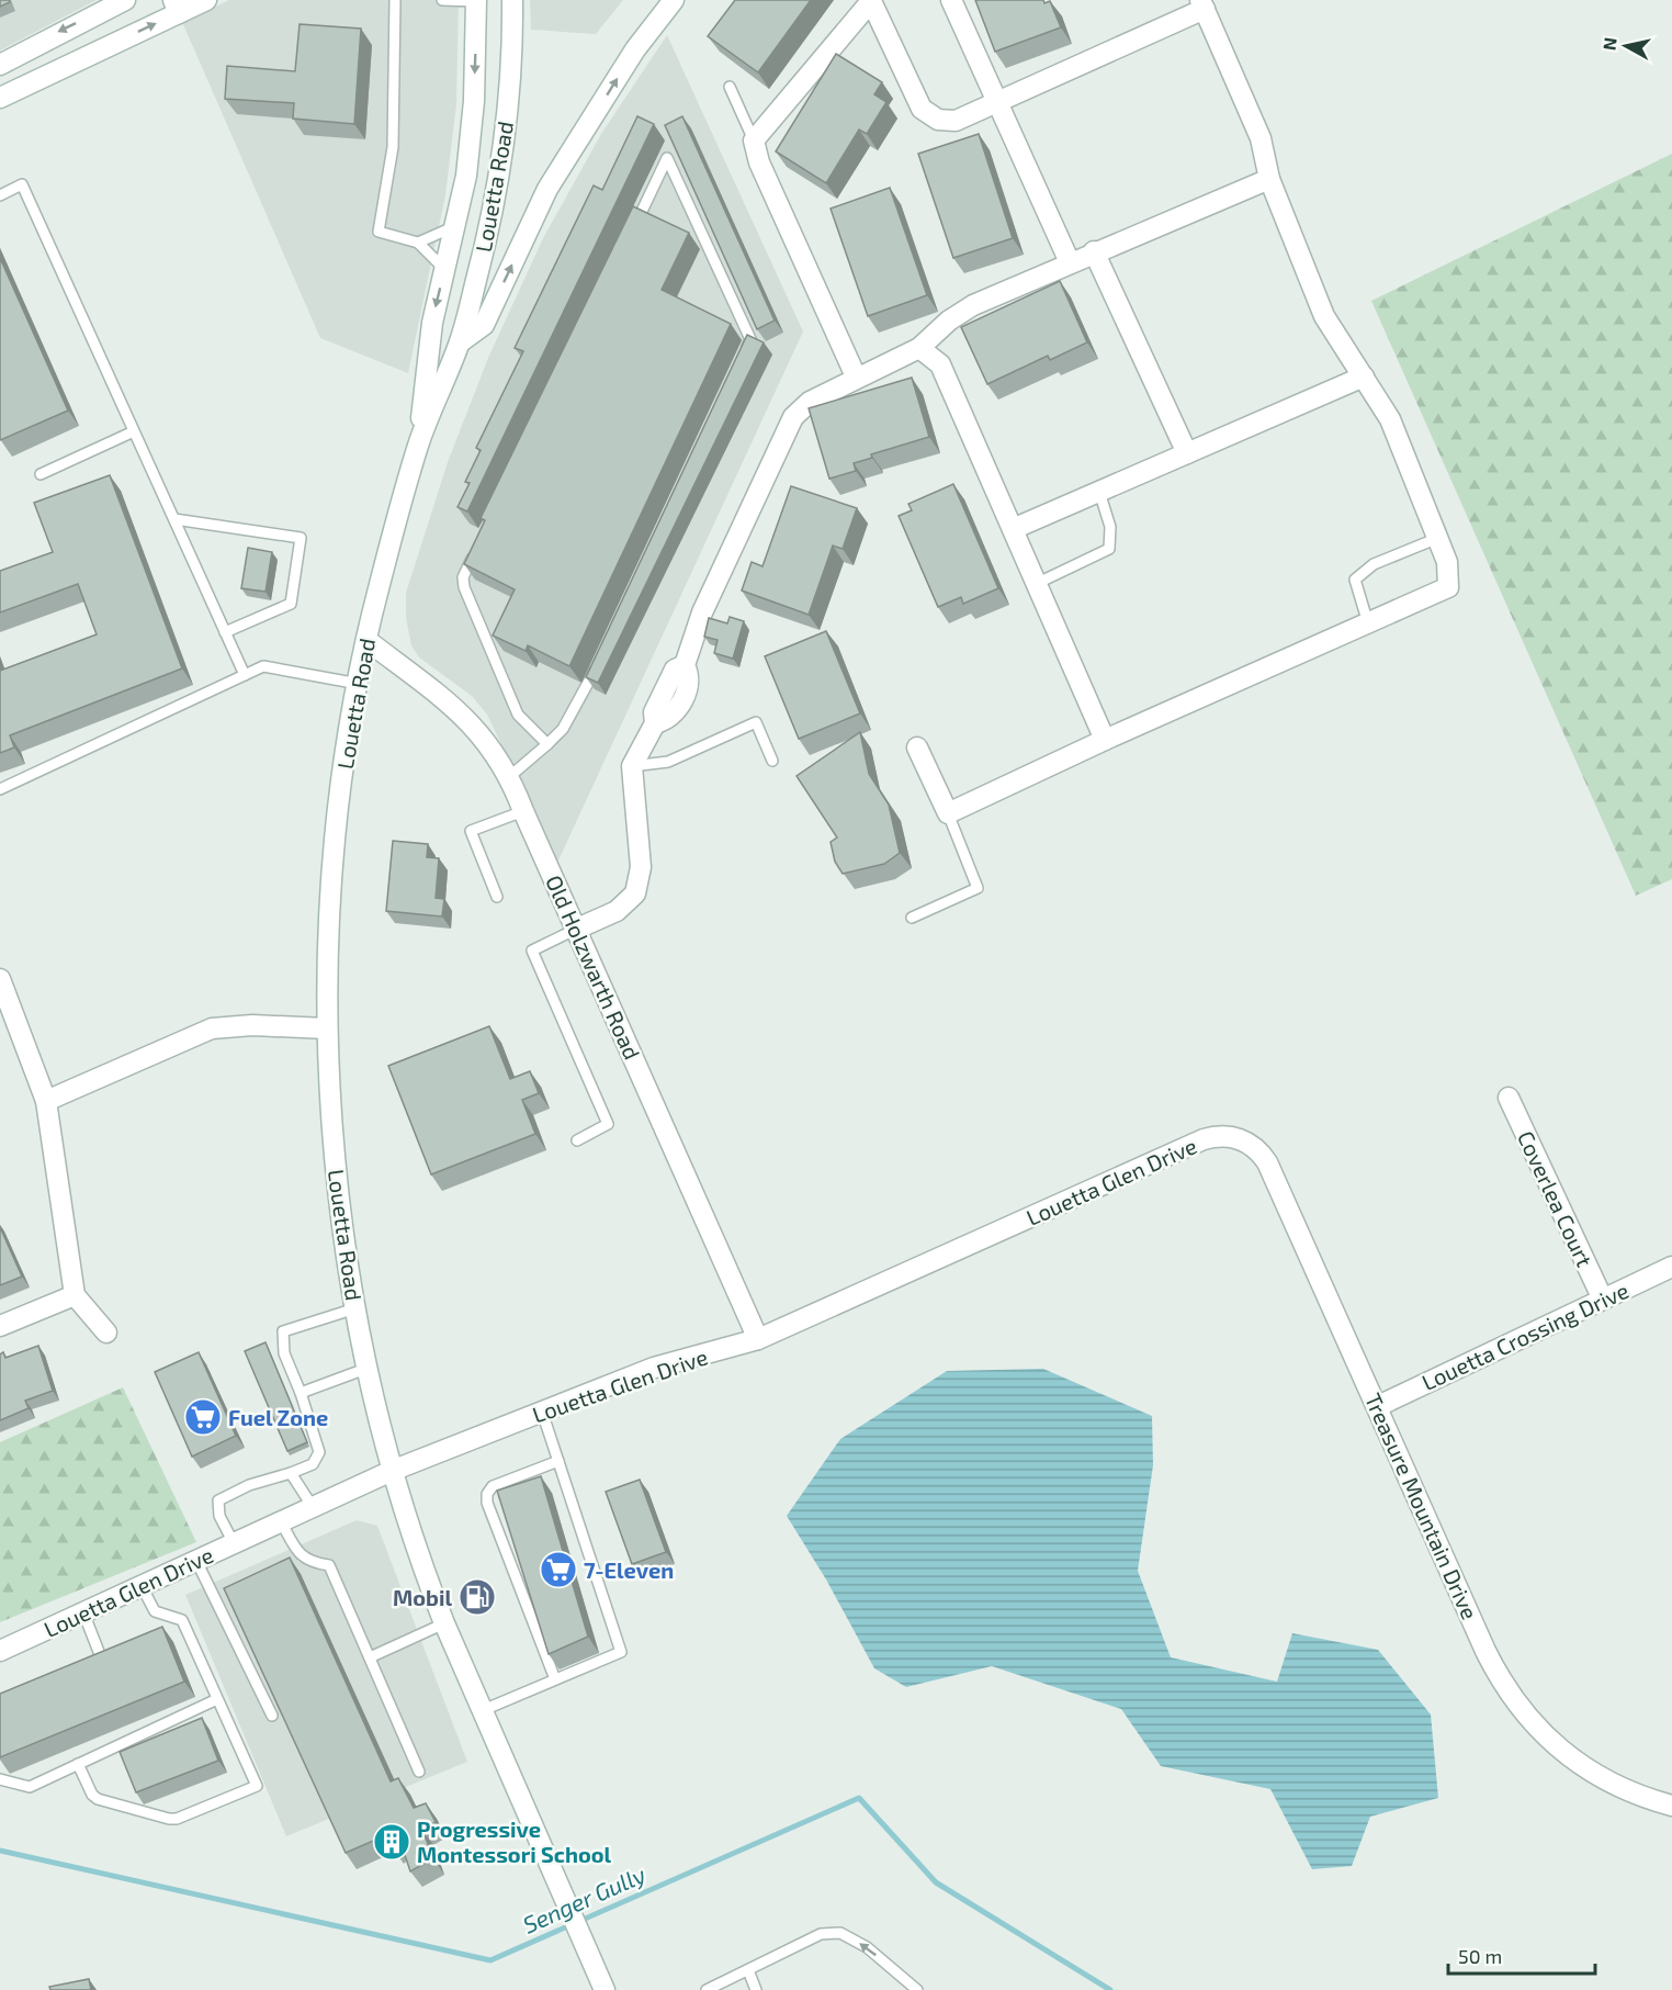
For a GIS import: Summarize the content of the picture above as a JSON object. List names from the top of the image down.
{
  "streets": {
    "street": [
      "Louetta Road",
      "Old Holzwarth Road",
      "Louetta Glen Drive",
      "Coverlea Court",
      "Louetta Crossing Drive",
      "Treasure Mountain Drive"
    ]
  },
  "crossings": [
    ["Louetta Road", "Old Holzwarth Road"],
    ["Louetta Road", "Louetta Glen Drive"],
    ["Old Holzwarth Road", "Louetta Glen Drive"],
    ["Louetta Glen Drive", "Treasure Mountain Drive"],
    ["Coverlea Court", "Louetta Crossing Drive"],
    ["Louetta Crossing Drive", "Treasure Mountain Drive"]
  ],
  "water": ["Senger Gully"],
  "places": {
    "supermarket": ["Fuel Zone", "7-Eleven"],
    "fuel station": ["Mobil"],
    "building": ["Progressive Montessori School"]
  },
  "scale_bar": "50 m",
  "north": "left"
}
